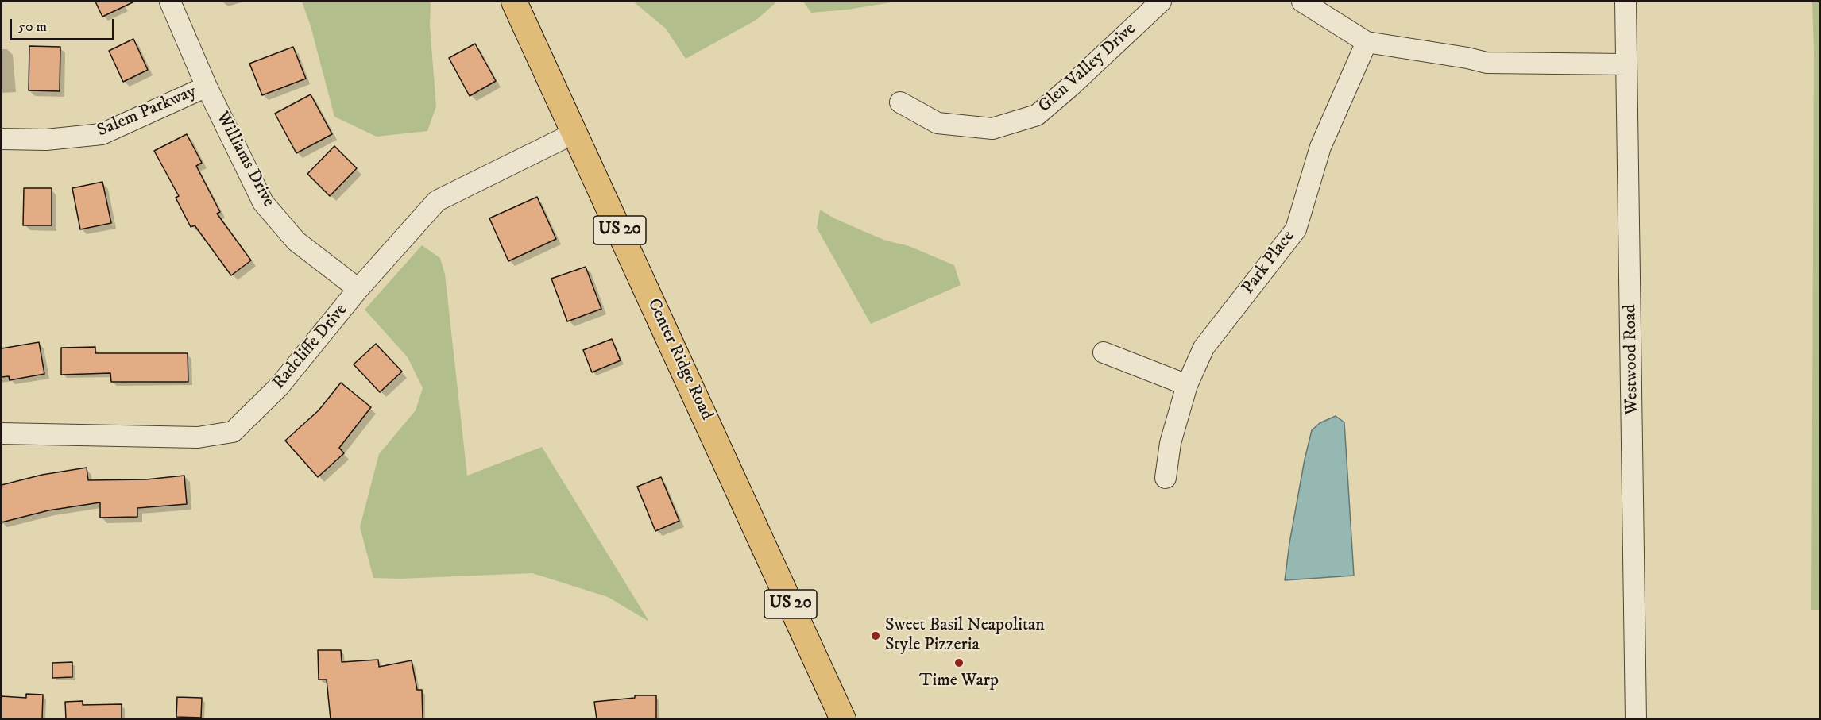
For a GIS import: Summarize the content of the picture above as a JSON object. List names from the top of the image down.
{
  "streets": {
    "main road": ["US 20", "Center Ridge Road"],
    "street": [
      "Glen Valley Drive",
      "Salem Parkway",
      "Williams Drive",
      "Park Place",
      "Radcliffe Drive",
      "Westwood Road"
    ]
  },
  "crossings": [
    ["Salem Parkway", "Williams Drive"],
    ["Williams Drive", "Radcliffe Drive"],
    ["Radcliffe Drive", "Center Ridge Road"]
  ],
  "places": ["Sweet Basil Neapolitan Style Pizzeria", "Time Warp"],
  "scale_bar": "50 m"
}
